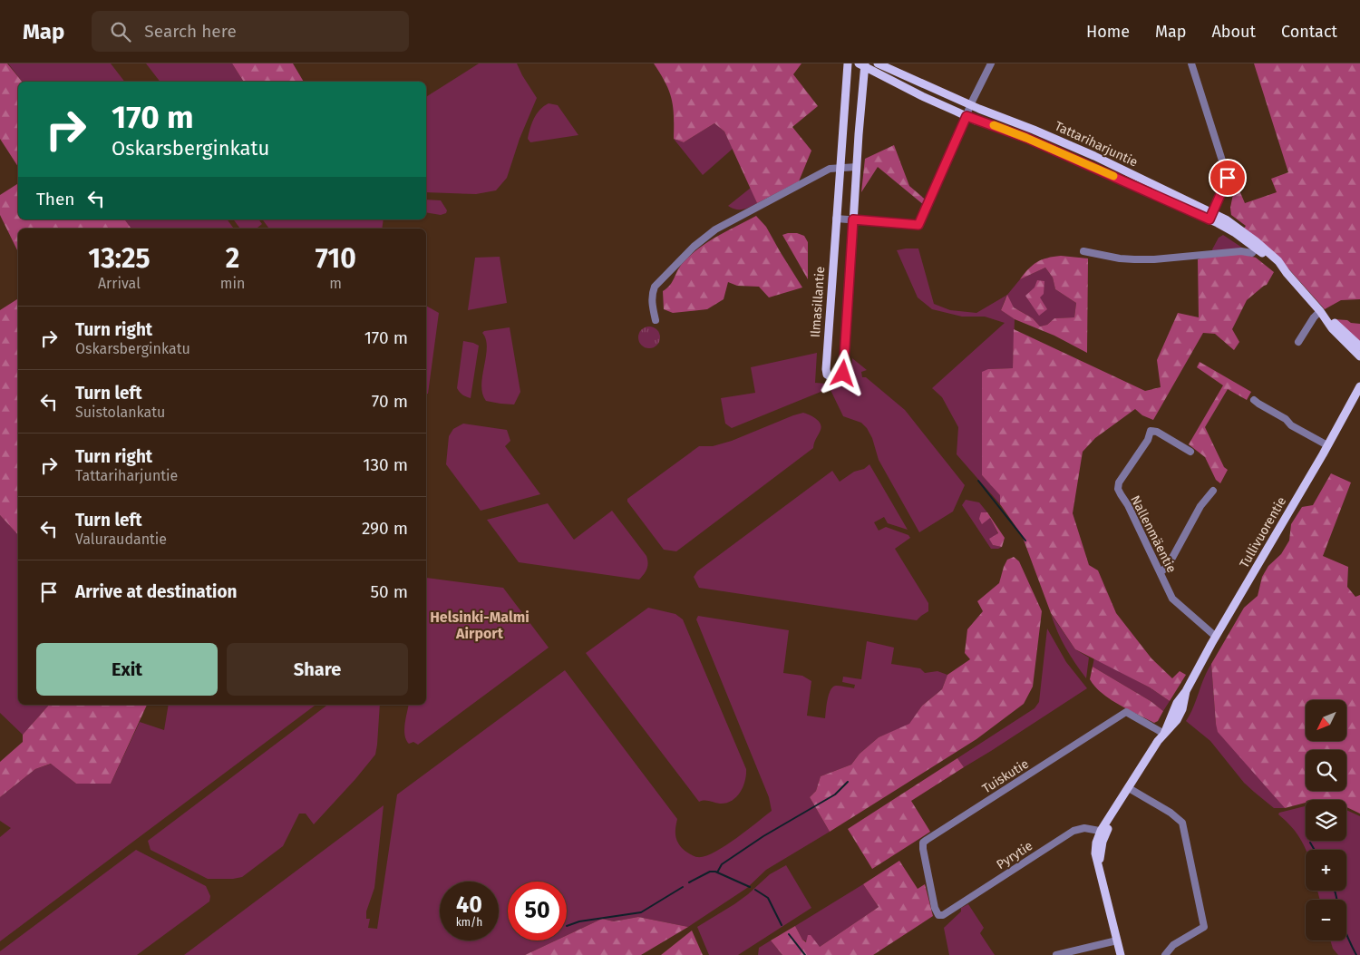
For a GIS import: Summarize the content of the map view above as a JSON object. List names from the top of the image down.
{
  "streets": {
    "main road": ["Tattariharjuntie", "Ilmasillantie", "Tullivuorentie"],
    "street": ["Nallenmäentie", "Tuiskutie", "Pyrytie"]
  },
  "crossings": [
    ["Tattariharjuntie", "Ilmasillantie"],
    ["Tullivuorentie", "Nallenmäentie"],
    ["Tullivuorentie", "Tuiskutie"],
    ["Tullivuorentie", "Pyrytie"],
    ["Tuiskutie", "Pyrytie"]
  ],
  "districts": ["Helsinki-Malmi Airport"],
  "north": "bottom left",
  "page": {
    "header": "Map",
    "search": "Search here",
    "nav": [
      "Home",
      "Map",
      "About",
      "Contact"
    ],
    "turn": ["170 m", "Oskarsberginkatu"],
    "then": "Then",
    "eta": [
      "13:25",
      "Arrival",
      "2",
      "min",
      "710",
      "m"
    ],
    "list": [
      {
        "name": "Turn right",
        "note": "Oskarsberginkatu",
        "value": "170 m"
      },
      {
        "name": "Turn left",
        "note": "Suistolankatu",
        "value": "70 m"
      },
      {
        "name": "Turn right",
        "note": "Tattariharjuntie",
        "value": "130 m"
      },
      {
        "name": "Turn left",
        "note": "Valuraudantie",
        "value": "290 m"
      },
      {
        "name": "Arrive at destination",
        "value": "50 m"
      }
    ],
    "buttons": ["Exit", "Share"],
    "map_buttons": ["+", "−"],
    "speed": "40 km/h",
    "limit": "50"
  }
}
